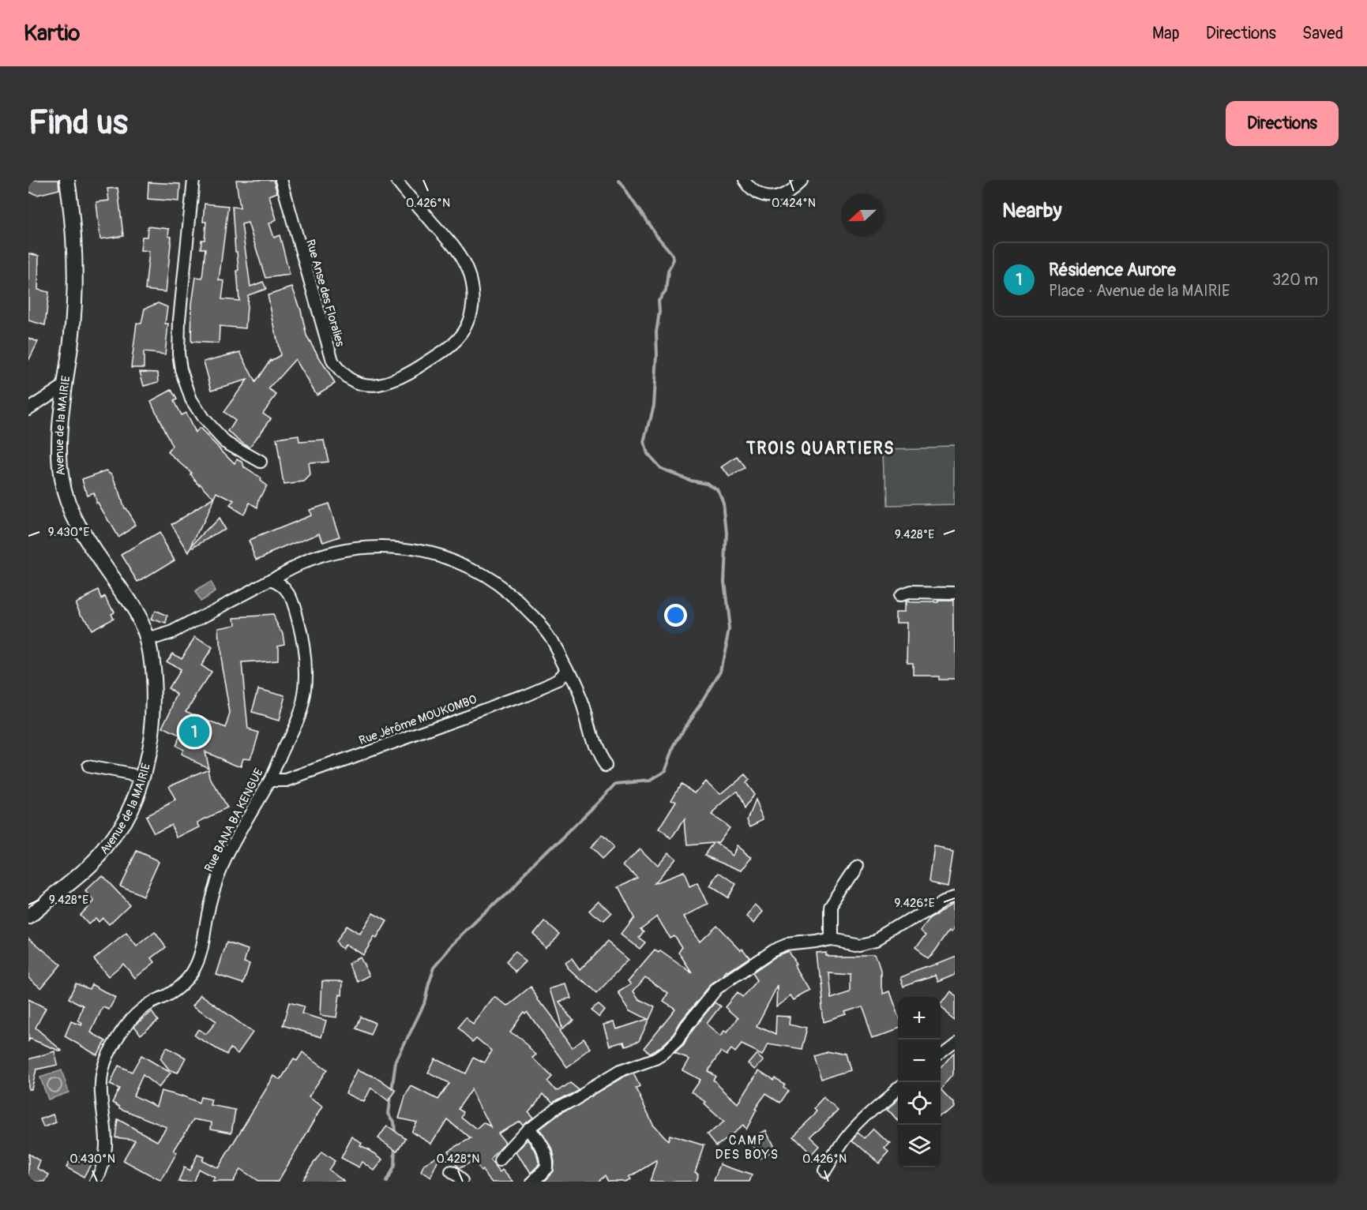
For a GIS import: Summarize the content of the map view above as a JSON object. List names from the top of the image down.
{
  "streets": {
    "main road": ["Avenue de la MAIRIE"],
    "street": ["Rue Anse des Floralies", "Rue Jérôme MOUKOMBO", "Rue BANA BA KENGUE"]
  },
  "crossings": [
    ["Rue Jérôme MOUKOMBO", "Rue BANA BA KENGUE"]
  ],
  "districts": ["TROIS QUARTIERS", "CAMP DES BOYS"],
  "north": "left",
  "page": {
    "header": "Kartio",
    "nav": ["Map", "Directions", "Saved"],
    "buttons": "Directions",
    "title": "Find us",
    "heading": "Nearby",
    "list": [
      {
        "mark": "1",
        "name": "Résidence Aurore",
        "note": "Place · Avenue de la MAIRIE",
        "value": "320 m"
      }
    ],
    "pins": "1",
    "map_buttons": ["+", "−"]
  },
  "coordinates": [
    "0.426°N",
    "0.424°N",
    "9.430°E",
    "9.428°E",
    "9.426°E",
    "0.430°N",
    "0.428°N"
  ]
}
